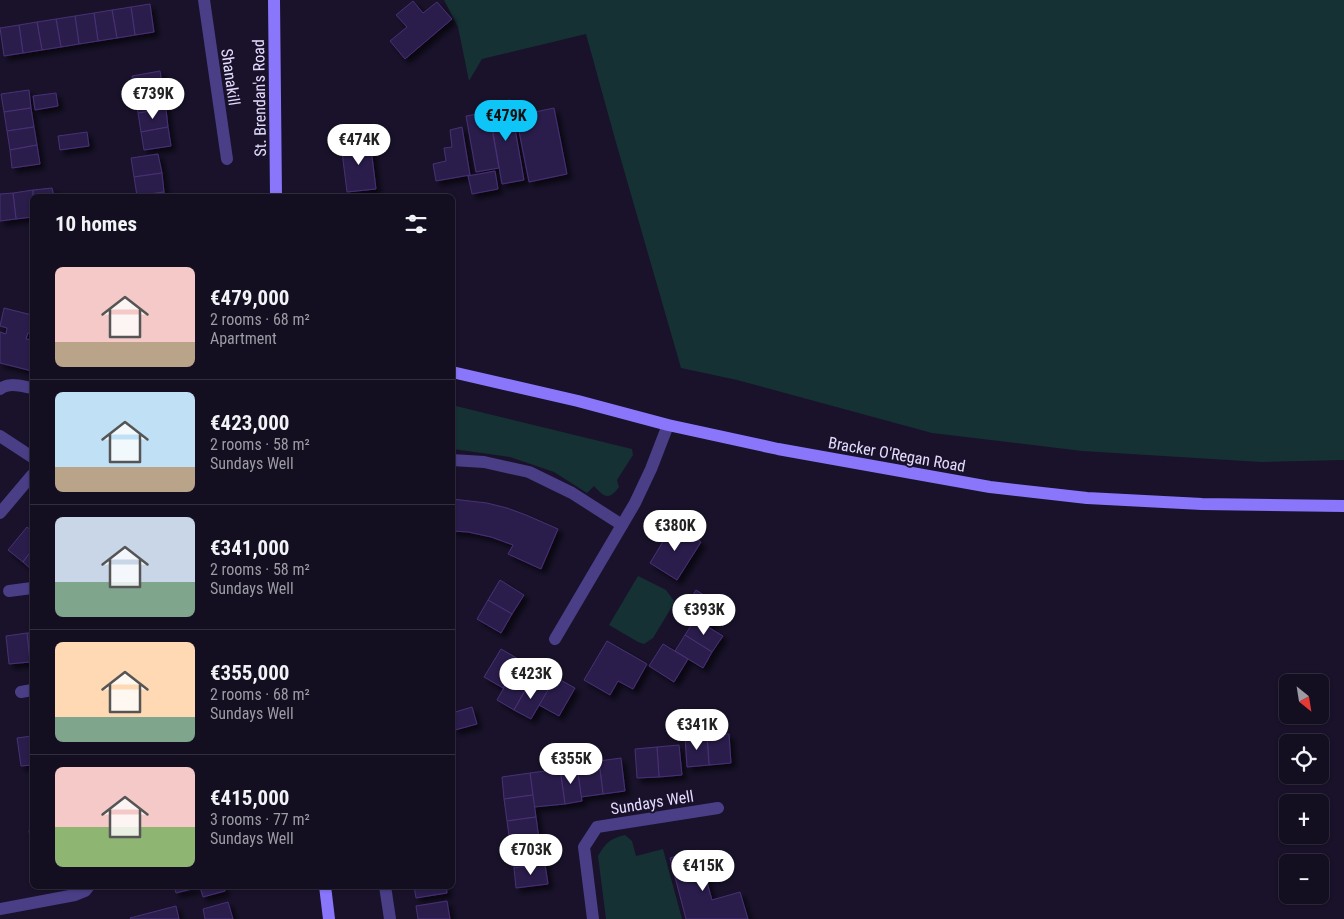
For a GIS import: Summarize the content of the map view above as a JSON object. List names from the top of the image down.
{
  "streets": {
    "main road": ["St. Brendan's Road", "Bracker O'Regan Road"],
    "street": ["Shanakill", "Sundays Well"]
  },
  "north": "bottom right",
  "page": {
    "price": [
      "€739K",
      "€479K",
      "€474K",
      "€380K",
      "€393K",
      "€423K",
      "€341K",
      "€355K",
      "€703K",
      "€415K"
    ],
    "heading": "10 homes",
    "list": [
      {
        "name": "€479,000",
        "note": "2 rooms · 68 m² · Apartment"
      },
      {
        "name": "€423,000",
        "note": "2 rooms · 58 m² · Sundays Well"
      },
      {
        "name": "€341,000",
        "note": "2 rooms · 58 m² · Sundays Well"
      },
      {
        "name": "€355,000",
        "note": "2 rooms · 68 m² · Sundays Well"
      },
      {
        "name": "€415,000",
        "note": "3 rooms · 77 m² · Sundays Well"
      }
    ],
    "map_buttons": ["+", "−"]
  }
}
